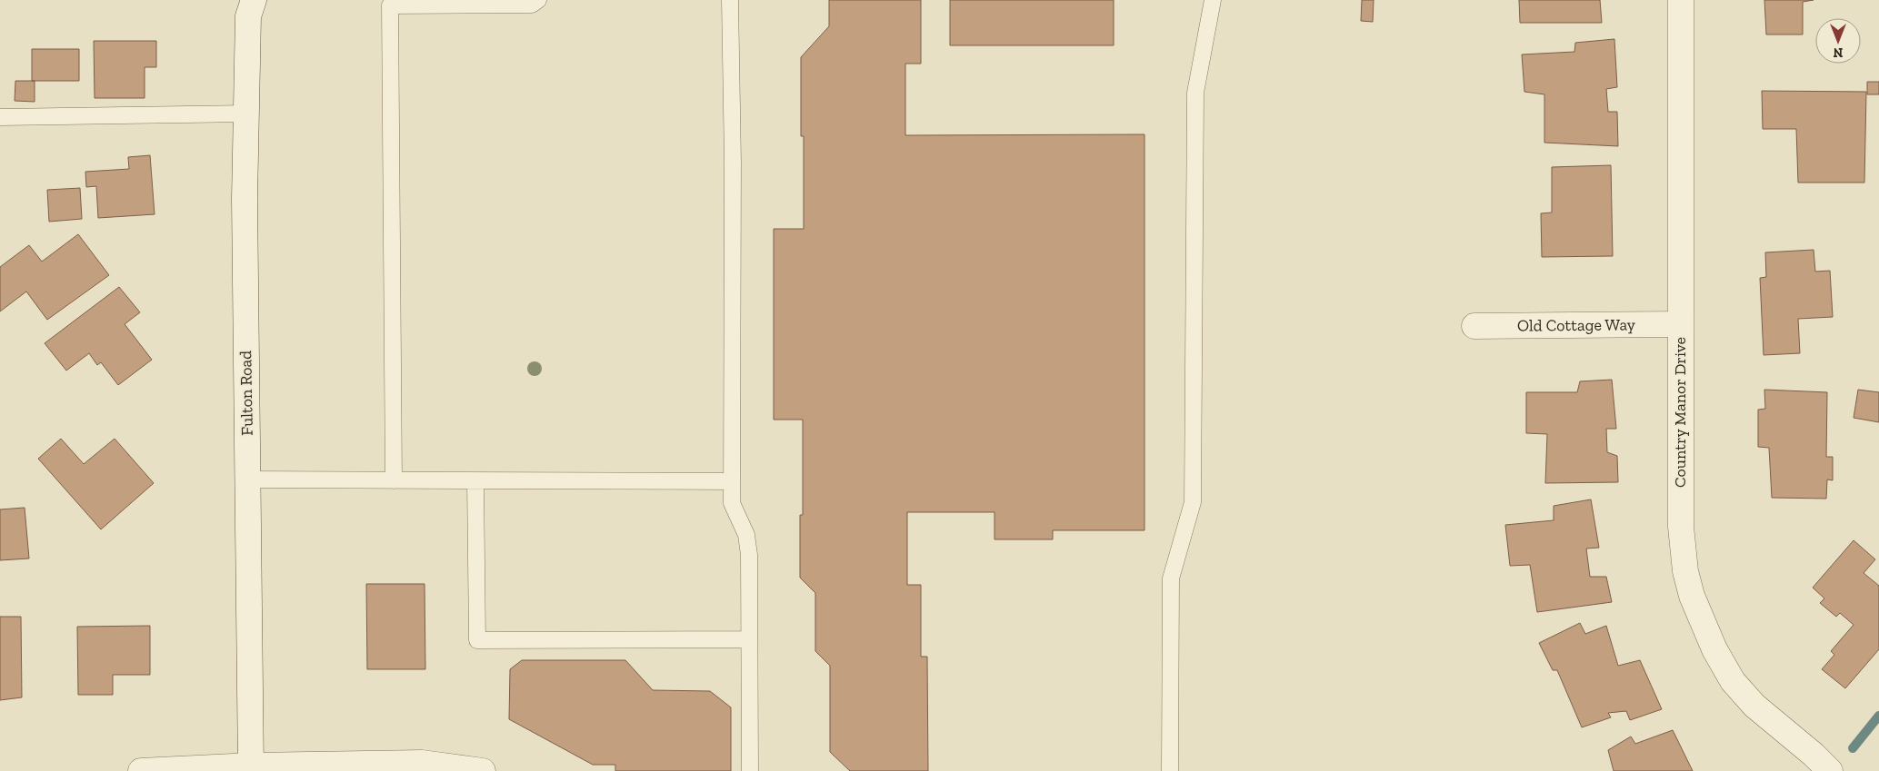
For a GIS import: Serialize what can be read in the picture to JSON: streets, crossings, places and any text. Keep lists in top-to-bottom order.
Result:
{
  "streets": {
    "street": ["Old Cottage Way", "Fulton Road", "Country Manor Drive"]
  },
  "crossings": [
    ["Old Cottage Way", "Country Manor Drive"]
  ],
  "north": "bottom"
}
